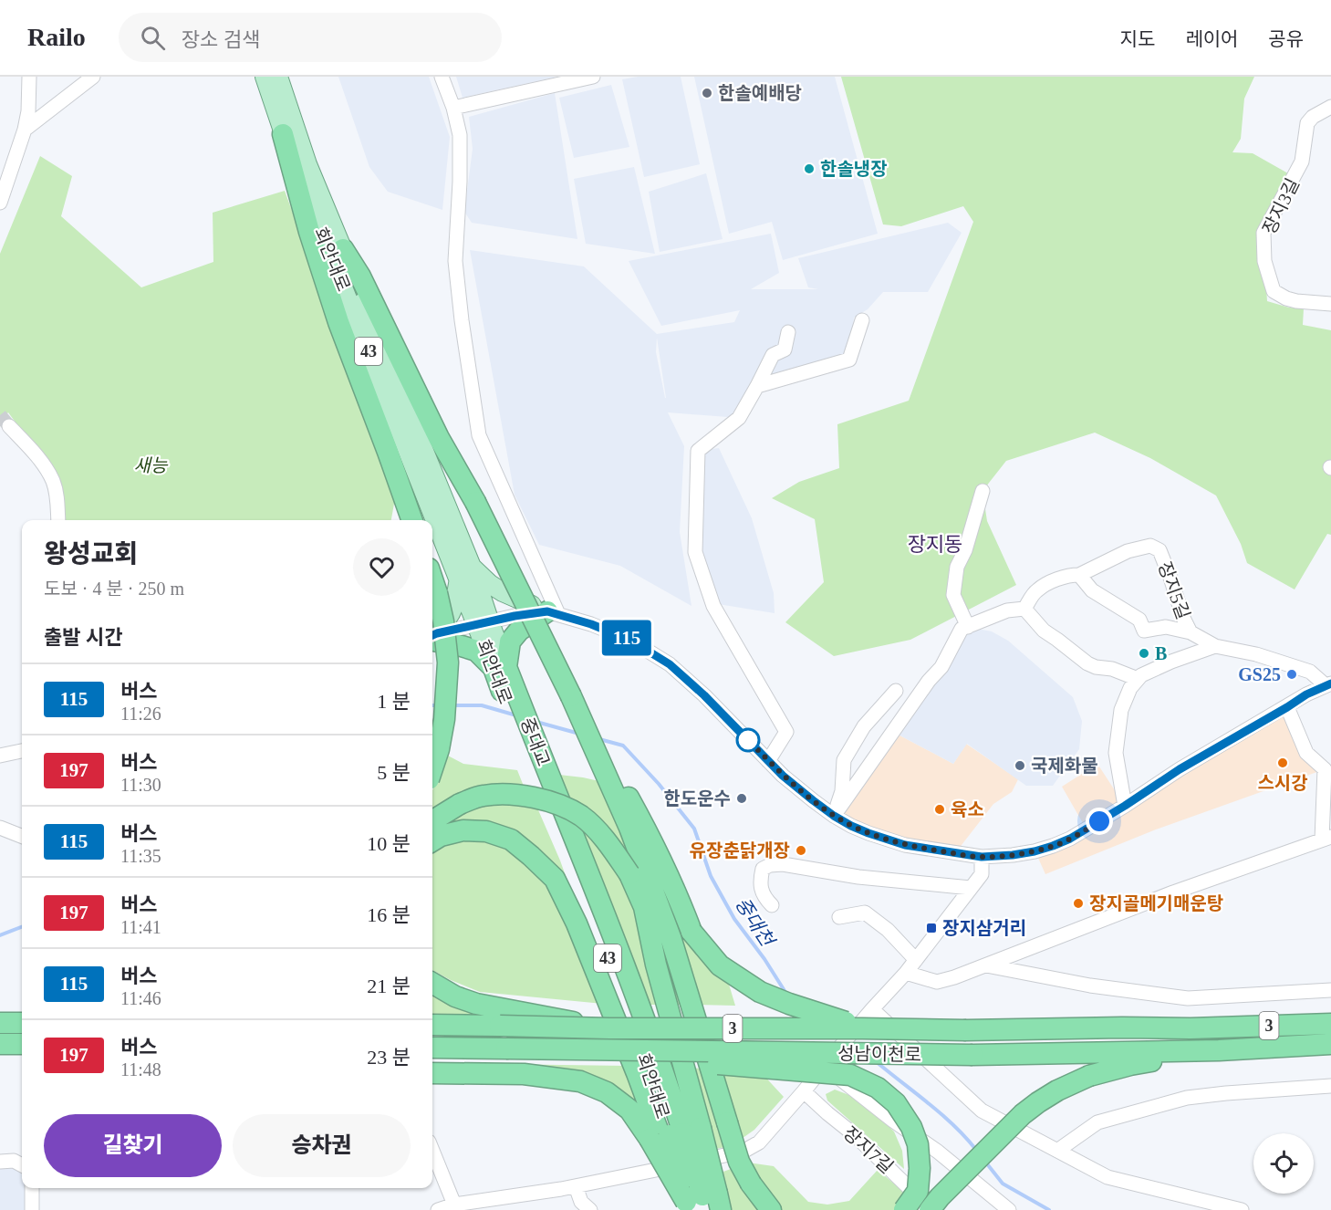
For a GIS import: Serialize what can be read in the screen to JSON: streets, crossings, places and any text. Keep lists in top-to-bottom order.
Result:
{
  "streets": {
    "highway": [
      "회안대로",
      "43",
      "중대교",
      "3",
      "성남이천로"
    ],
    "street": ["장지3길", "장지5길", "장지7길"]
  },
  "crossings": [
    ["회안대로", "중대교"]
  ],
  "districts": ["장지동"],
  "water": ["중대천"],
  "parks": ["새능"],
  "places": {
    "other": [
      "한솔예배당",
      "한솔냉장",
      "B",
      "GS25",
      "스시강",
      "국제화물",
      "한도운수",
      "육소",
      "유장춘닭개장",
      "장지골메기매운탕"
    ],
    "transit": ["장지삼거리"]
  },
  "lines": ["bus line 115"],
  "page": {
    "header": "Railo",
    "search": "장소 검색",
    "nav": ["지도", "레이어", "공유"],
    "on_map": "115",
    "heading": [
      ["왕성교회", "도보 · 4 분 · 250 m"],
      "출발 시간"
    ],
    "list": [
      {
        "mark": "115",
        "name": "버스",
        "note": "11:26",
        "value": "1 분"
      },
      {
        "mark": "197",
        "name": "버스",
        "note": "11:30",
        "value": "5 분"
      },
      {
        "mark": "115",
        "name": "버스",
        "note": "11:35",
        "value": "10 분"
      },
      {
        "mark": "197",
        "name": "버스",
        "note": "11:41",
        "value": "16 분"
      },
      {
        "mark": "115",
        "name": "버스",
        "note": "11:46",
        "value": "21 분"
      },
      {
        "mark": "197",
        "name": "버스",
        "note": "11:48",
        "value": "23 분"
      }
    ],
    "buttons": ["길찾기", "승차권"]
  }
}
